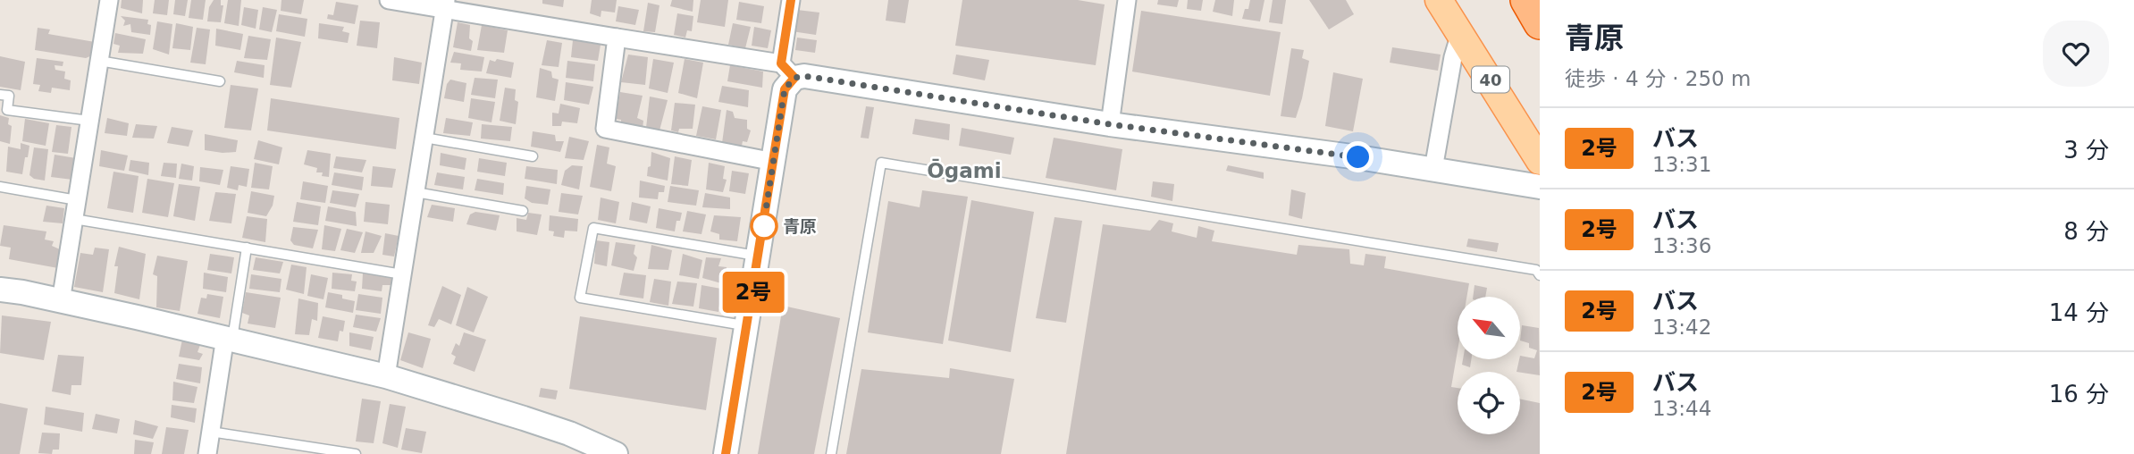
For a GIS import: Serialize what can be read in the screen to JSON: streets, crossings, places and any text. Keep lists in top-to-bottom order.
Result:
{
  "streets": {
    "main road": ["40"]
  },
  "districts": ["Ōgami"],
  "places": ["青原"],
  "lines": ["bus line 2号"],
  "north": "top left",
  "page": {
    "on_map": "2号",
    "heading": ["青原", "徒歩 · 4 分 · 250 m"],
    "list": [
      {
        "mark": "2号",
        "name": "バス",
        "note": "13:31",
        "value": "3 分"
      },
      {
        "mark": "2号",
        "name": "バス",
        "note": "13:36",
        "value": "8 分"
      },
      {
        "mark": "2号",
        "name": "バス",
        "note": "13:42",
        "value": "14 分"
      },
      {
        "mark": "2号",
        "name": "バス",
        "note": "13:44",
        "value": "16 分"
      }
    ]
  }
}
